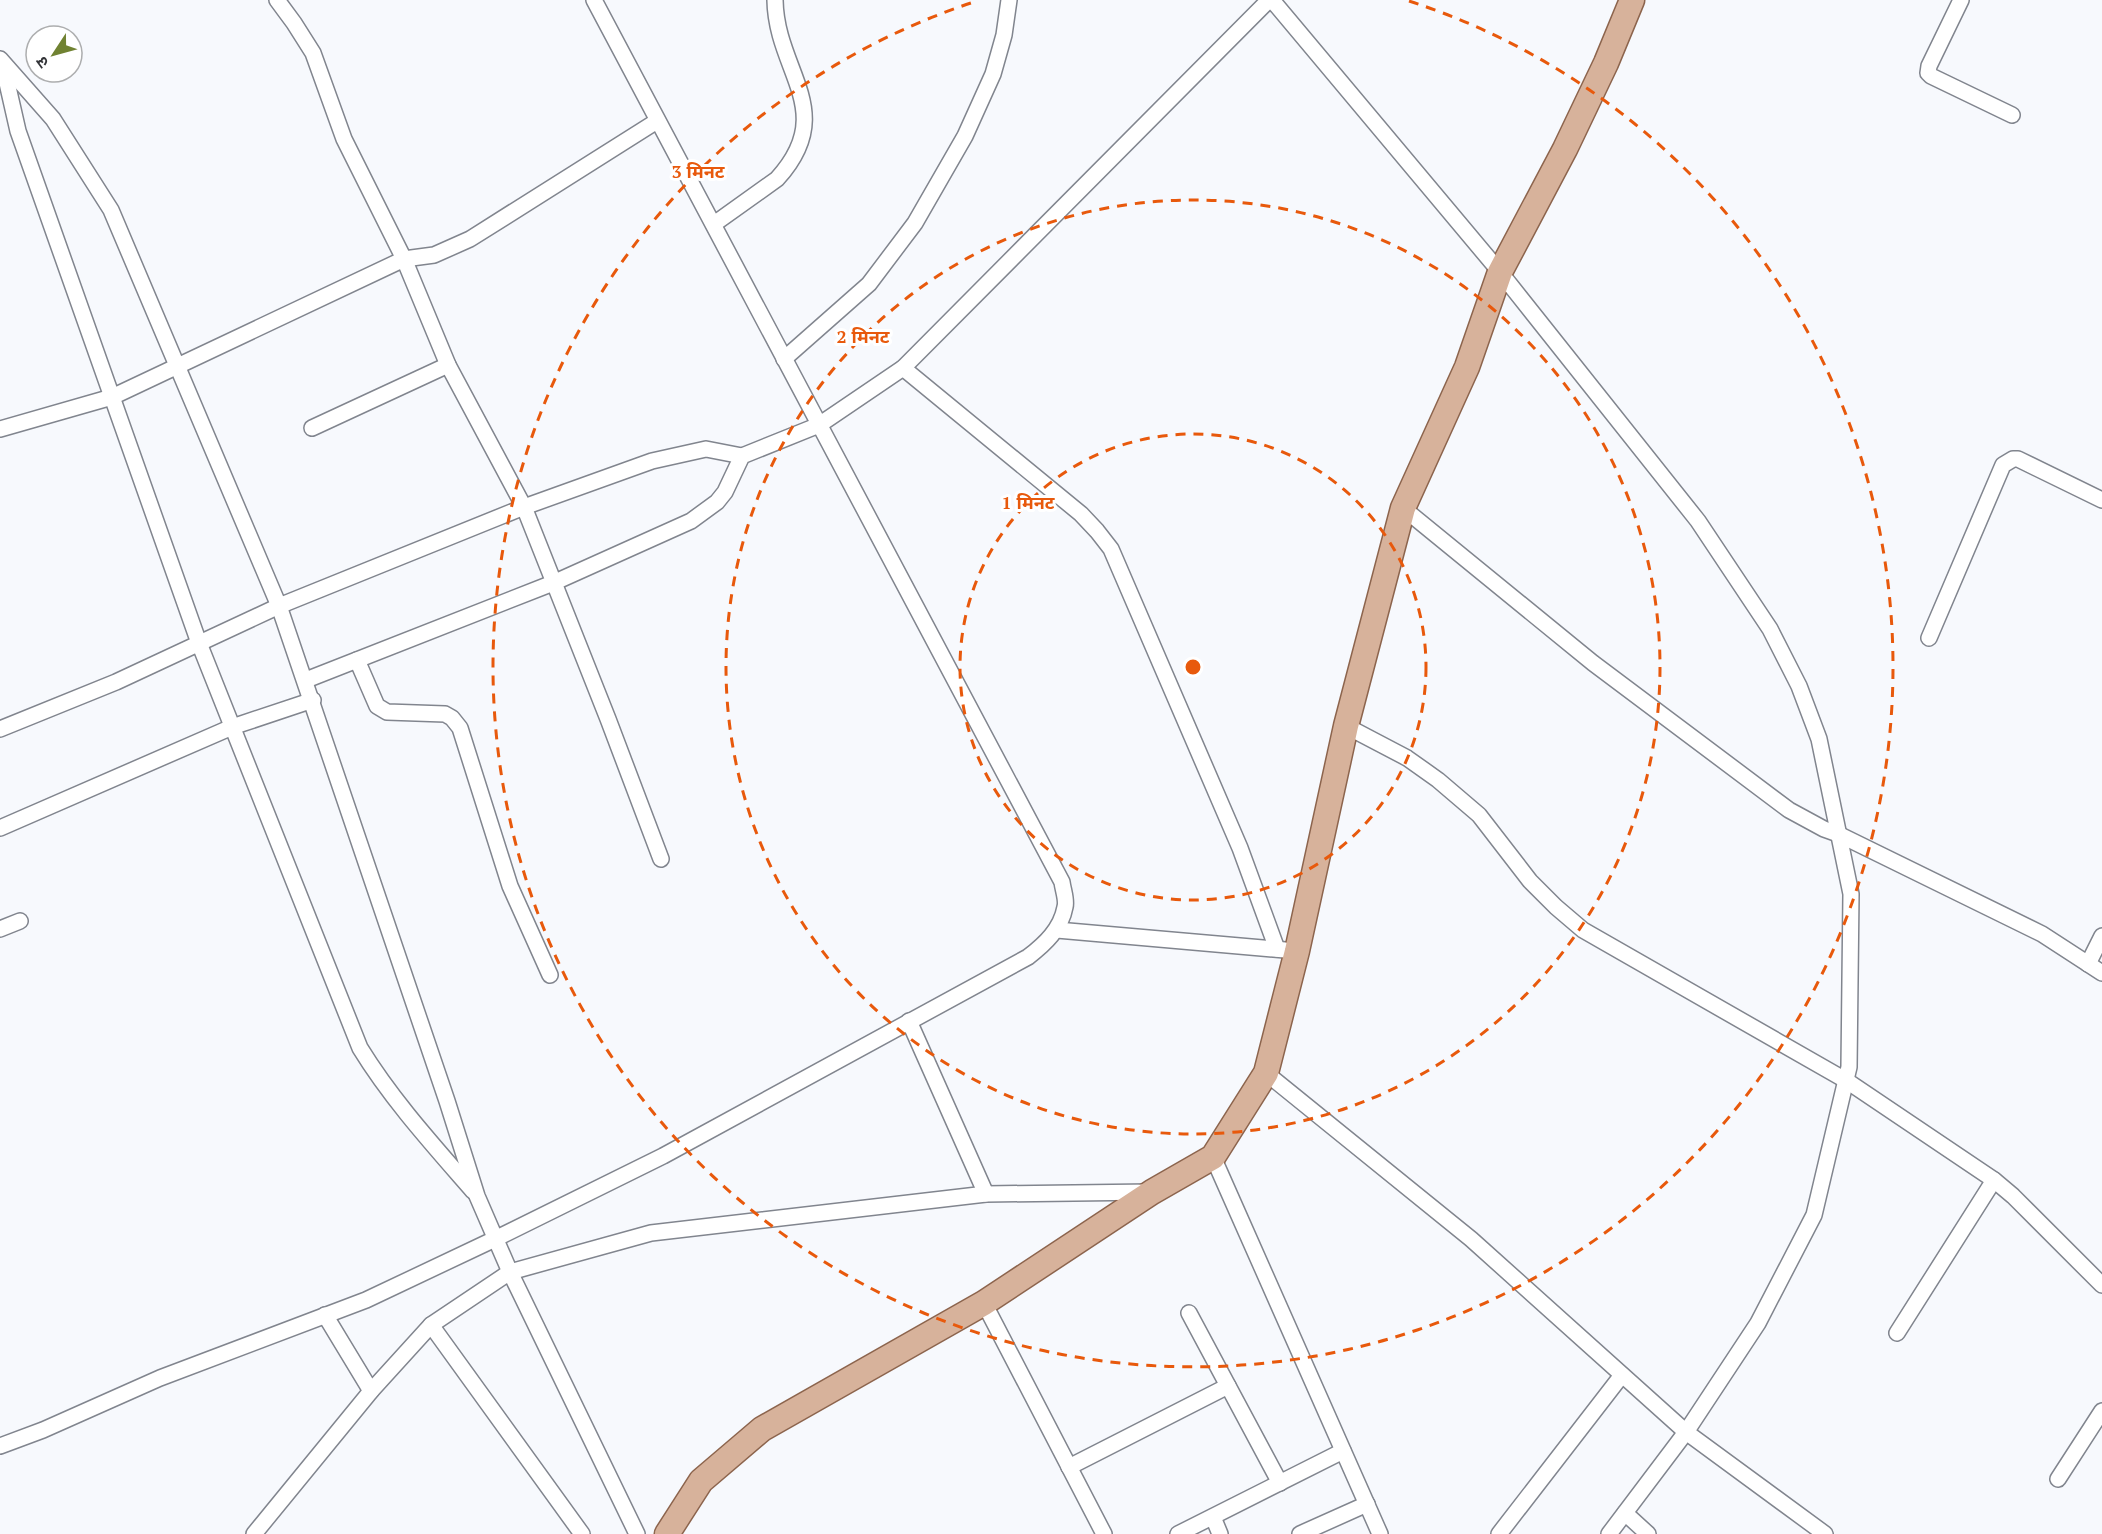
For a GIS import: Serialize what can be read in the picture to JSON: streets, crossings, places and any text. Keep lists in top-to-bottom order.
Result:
{
  "north": "bottom left",
  "rings": ["3 मिनट", "2 मिनट", "1 मिनट"]
}
